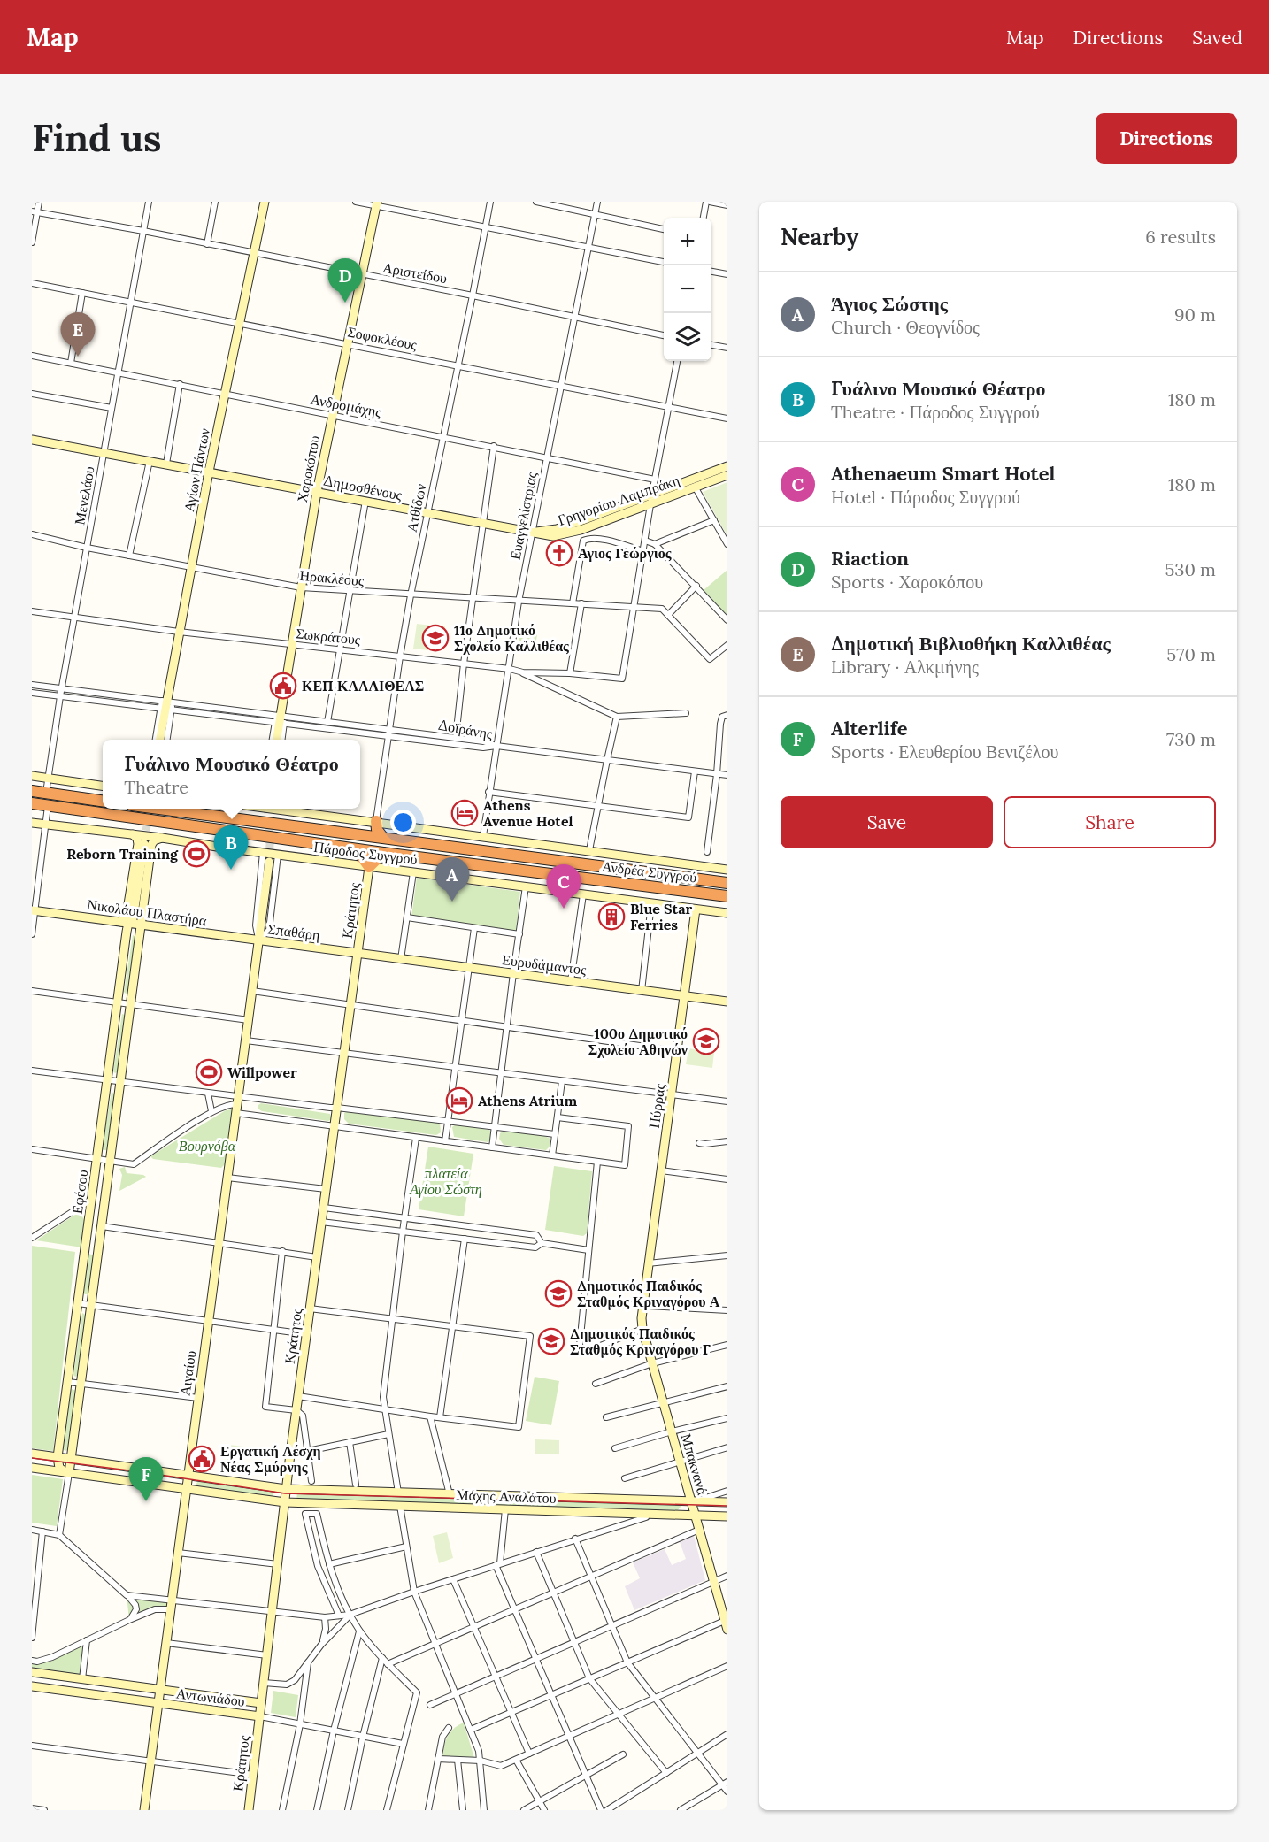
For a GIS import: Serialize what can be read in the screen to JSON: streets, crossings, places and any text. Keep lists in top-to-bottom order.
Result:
{
  "streets": {
    "highway": ["Ανδρέα Συγγρού"],
    "street": [
      "Αριστείδου",
      "Σοφοκλέους",
      "Ανδρομάχης",
      "Χαροκόπου",
      "Αγίων Πάντων",
      "Δημοσθένους",
      "Μενελάου",
      "Γρηγορίου Λαμπράκη",
      "Ατθίδων",
      "Ευαγγελίστριας",
      "Ηρακλέους",
      "Σωκράτους",
      "Δοϊράνης",
      "Πάροδος Συγγρού",
      "Κράτητος",
      "Νικολάου Πλαστήρα",
      "Σπαθάρη",
      "Ευρυδάμαντος",
      "Πύρρας",
      "Εφέσου",
      "Αιγαίου",
      "Μπακνανά",
      "Μάχης Αναλάτου",
      "Αντωνιάδου"
    ]
  },
  "crossings": [
    ["Αριστείδου", "Χαροκόπου"],
    ["Αριστείδου", "Αγίων Πάντων"],
    ["Αριστείδου", "Μενελάου"],
    ["Αριστείδου", "Ατθίδων"],
    ["Αριστείδου", "Ευαγγελίστριας"],
    ["Σοφοκλέους", "Χαροκόπου"],
    ["Σοφοκλέους", "Αγίων Πάντων"],
    ["Σοφοκλέους", "Μενελάου"],
    ["Σοφοκλέους", "Ατθίδων"],
    ["Σοφοκλέους", "Ευαγγελίστριας"],
    ["Ανδρομάχης", "Χαροκόπου"],
    ["Ανδρομάχης", "Αγίων Πάντων"],
    ["Ανδρομάχης", "Μενελάου"],
    ["Ανδρομάχης", "Ατθίδων"],
    ["Ανδρομάχης", "Ευαγγελίστριας"],
    ["Χαροκόπου", "Δημοσθένους"],
    ["Χαροκόπου", "Ηρακλέους"],
    ["Χαροκόπου", "Σωκράτους"],
    ["Χαροκόπου", "Δοϊράνης"],
    ["Αγίων Πάντων", "Δημοσθένους"],
    ["Αγίων Πάντων", "Ηρακλέους"],
    ["Αγίων Πάντων", "Σωκράτους"],
    ["Αγίων Πάντων", "Δοϊράνης"],
    ["Δημοσθένους", "Μενελάου"],
    ["Δημοσθένους", "Γρηγορίου Λαμπράκη"],
    ["Δημοσθένους", "Ατθίδων"],
    ["Δημοσθένους", "Ευαγγελίστριας"],
    ["Μενελάου", "Ηρακλέους"],
    ["Μενελάου", "Σωκράτους"],
    ["Μενελάου", "Δοϊράνης"],
    ["Γρηγορίου Λαμπράκη", "Ευαγγελίστριας"],
    ["Ατθίδων", "Ηρακλέους"],
    ["Ατθίδων", "Σωκράτους"],
    ["Ατθίδων", "Δοϊράνης"],
    ["Ευαγγελίστριας", "Ηρακλέους"],
    ["Ευαγγελίστριας", "Σωκράτους"],
    ["Ευαγγελίστριας", "Δοϊράνης"],
    ["Ηρακλέους", "Σωκράτους"],
    ["Πάροδος Συγγρού", "Κράτητος"],
    ["Πάροδος Συγγρού", "Πύρρας"],
    ["Πάροδος Συγγρού", "Εφέσου"],
    ["Πάροδος Συγγρού", "Αιγαίου"],
    ["Κράτητος", "Σπαθάρη"],
    ["Κράτητος", "Ευρυδάμαντος"],
    ["Κράτητος", "Μάχης Αναλάτου"],
    ["Κράτητος", "Αντωνιάδου"],
    ["Νικολάου Πλαστήρα", "Σπαθάρη"],
    ["Νικολάου Πλαστήρα", "Εφέσου"],
    ["Νικολάου Πλαστήρα", "Αιγαίου"],
    ["Σπαθάρη", "Ευρυδάμαντος"],
    ["Σπαθάρη", "Αιγαίου"],
    ["Ευρυδάμαντος", "Πύρρας"],
    ["Πύρρας", "Μπακνανά"],
    ["Εφέσου", "Μάχης Αναλάτου"],
    ["Αιγαίου", "Μάχης Αναλάτου"],
    ["Αιγαίου", "Αντωνιάδου"],
    ["Μπακνανά", "Μάχης Αναλάτου"]
  ],
  "parks": ["Βουρνόβα", "πλατεία Αγίου Σώστη"],
  "places": {
    "church": ["Αγιος Γεώργιος"],
    "school or university": [
      "11ο Δημοτικό Σχολείο Καλλιθέας",
      "100ο Δημοτικό Σχολείο Αθηνών",
      "Δημοτικός Παιδικός Σταθμός Κριναγόρου Α",
      "Δημοτικός Παιδικός Σταθμός Κριναγόρου Γ"
    ],
    "public building": ["ΚΕΠ ΚΑΛΛΙΘΕΑΣ", "Εργατική Λέσχη Νέας Σμύρνης"],
    "hotel": ["Athens Avenue Hotel", "Athens Atrium"],
    "sports": ["Reborn Training", "Willpower"],
    "building": ["Blue Star Ferries"]
  },
  "page": {
    "header": "Map",
    "nav": ["Map", "Directions", "Saved"],
    "buttons": [
      "Directions",
      ["Save", "Share"]
    ],
    "title": "Find us",
    "heading": ["Nearby", "6 results"],
    "map_buttons": ["+", "−"],
    "pins": [
      "D",
      "E",
      "B",
      "A",
      "C",
      "F"
    ],
    "list": [
      {
        "mark": "A",
        "name": "Άγιος Σώστης",
        "note": "Church · Θεογνίδος",
        "value": "90 m"
      },
      {
        "mark": "B",
        "name": "Γυάλινο Μουσικό Θέατρο",
        "note": "Theatre · Πάροδος Συγγρού",
        "value": "180 m"
      },
      {
        "mark": "C",
        "name": "Athenaeum Smart Hotel",
        "note": "Hotel · Πάροδος Συγγρού",
        "value": "180 m"
      },
      {
        "mark": "D",
        "name": "Riaction",
        "note": "Sports · Χαροκόπου",
        "value": "530 m"
      },
      {
        "mark": "E",
        "name": "Δημοτική Βιβλιοθήκη Καλλιθέας",
        "note": "Library · Αλκμήνης",
        "value": "570 m"
      },
      {
        "mark": "F",
        "name": "Alterlife",
        "note": "Sports · Ελευθερίου Βενιζέλου",
        "value": "730 m"
      }
    ],
    "popup": ["Γυάλινο Μουσικό Θέατρο", "Theatre"]
  }
}
